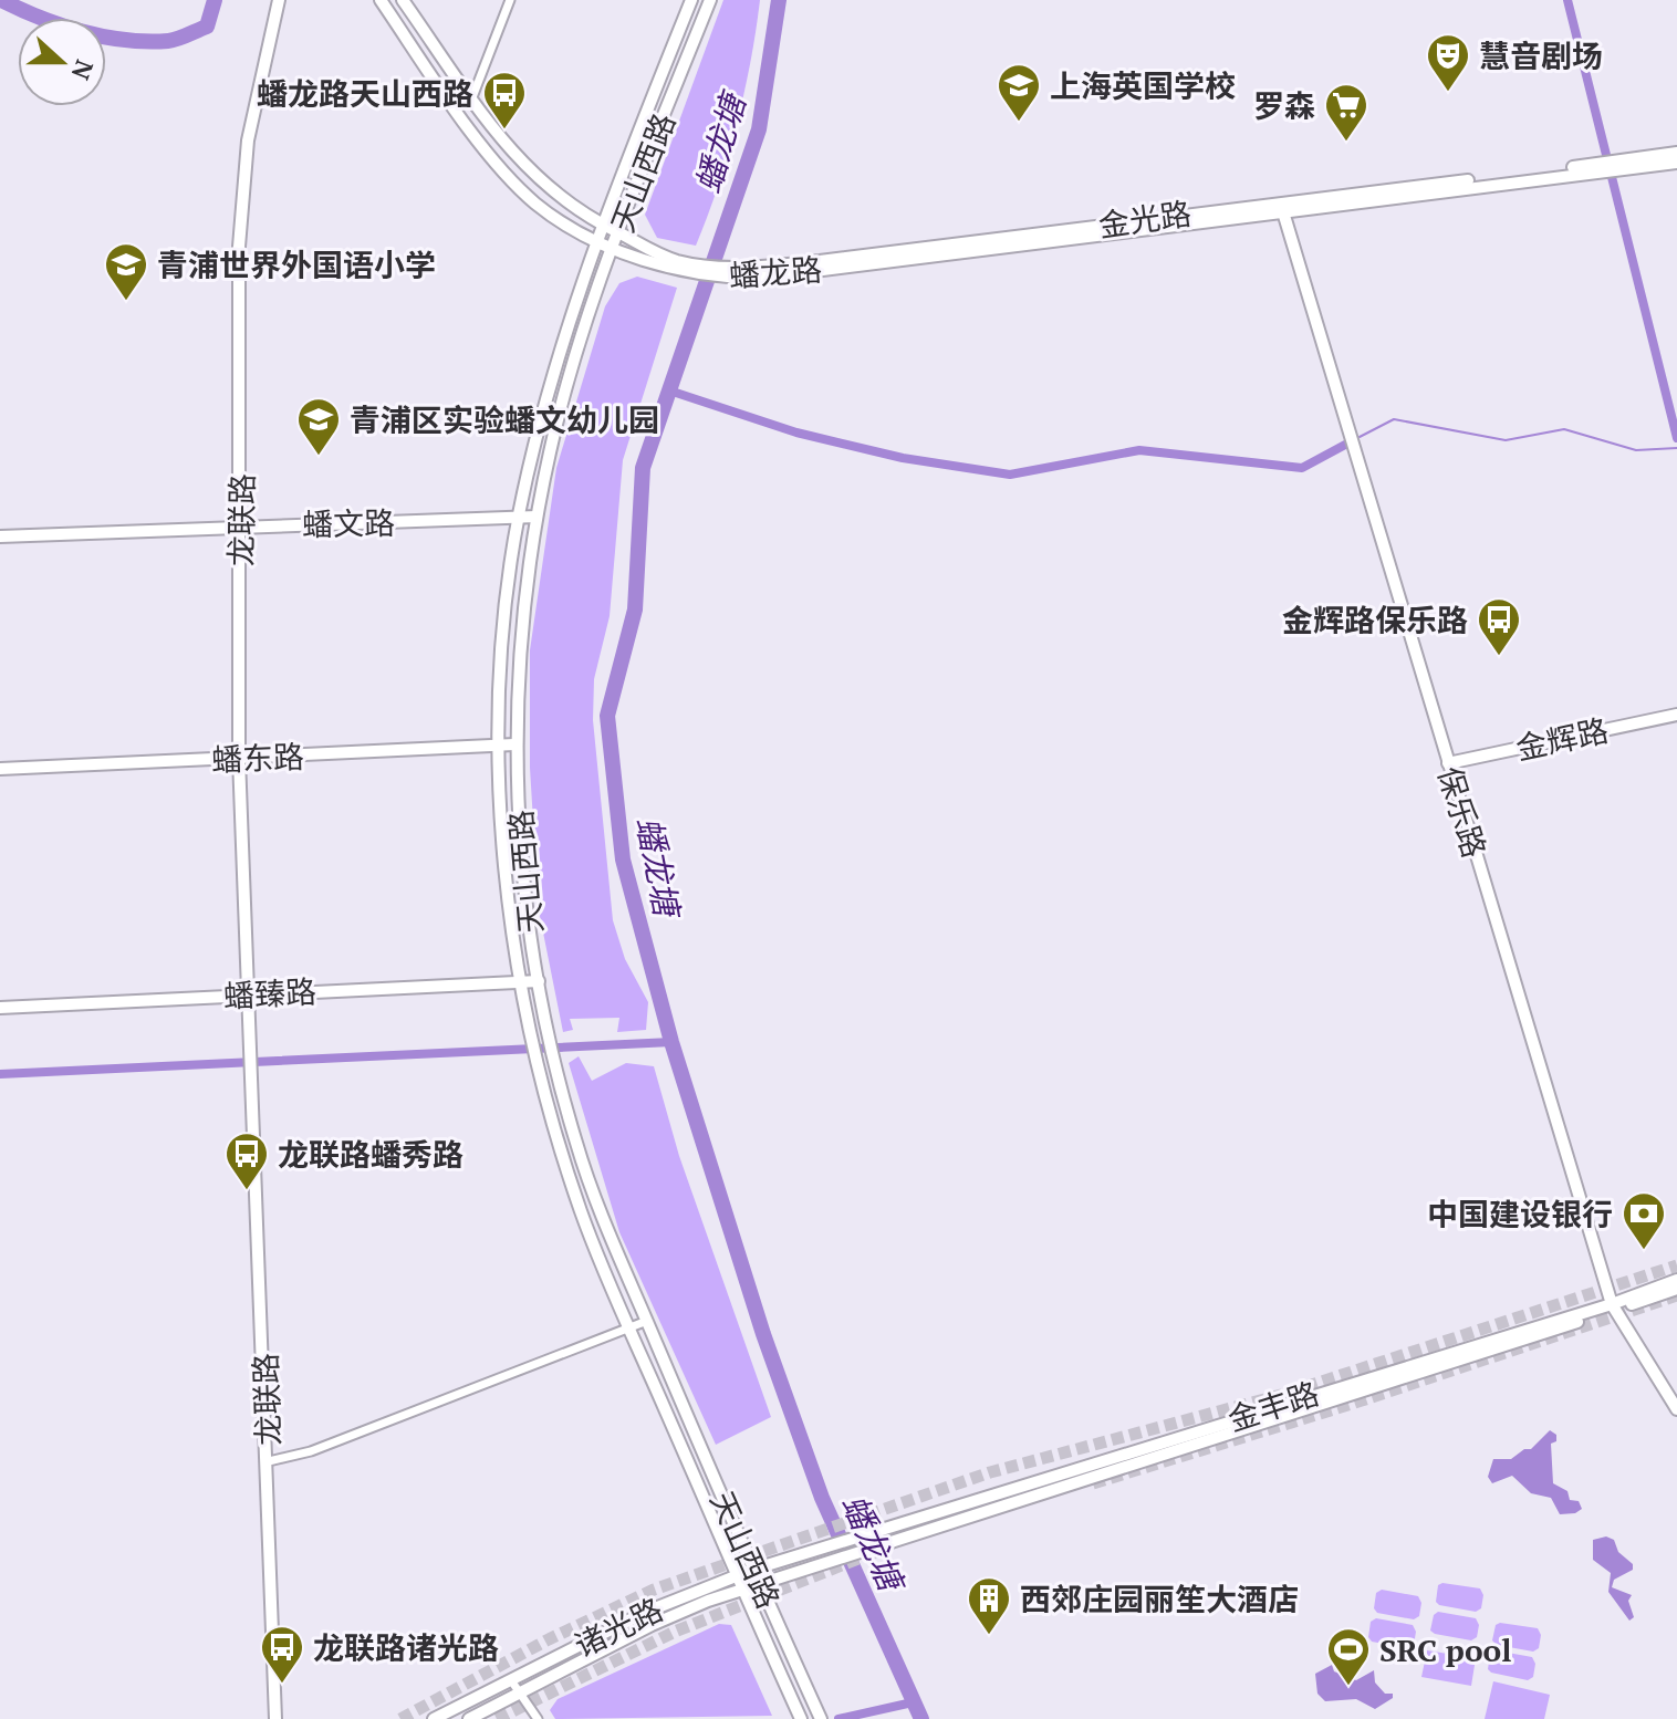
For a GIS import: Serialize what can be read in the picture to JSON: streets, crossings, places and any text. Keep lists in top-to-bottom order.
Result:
{
  "streets": {
    "street": [
      "天山西路",
      "蟠龙路",
      "龙联路",
      "蟠文路",
      "金辉路",
      "蟠东路",
      "保乐路",
      "蟠臻路",
      "诸光路"
    ]
  },
  "crossings": [
    ["天山西路", "蟠龙路"],
    ["天山西路", "蟠文路"],
    ["天山西路", "蟠东路"],
    ["天山西路", "蟠臻路"],
    ["天山西路", "诸光路"],
    ["蟠龙路", "保乐路"],
    ["龙联路", "蟠文路"],
    ["龙联路", "蟠东路"],
    ["龙联路", "蟠臻路"],
    ["金辉路", "保乐路"]
  ],
  "water": ["蟠龙塘"],
  "places": {
    "theatre": ["慧音剧场"],
    "school or university": ["上海英国学校", "青浦世界外国语小学", "青浦区实验蟠文幼儿园"],
    "bus stop": [
      "蟠龙路天山西路",
      "金辉路保乐路",
      "龙联路蟠秀路",
      "龙联路诸光路"
    ],
    "supermarket": ["罗森"],
    "bank": ["中国建设银行"],
    "building": ["西郊庄园丽笙大酒店"],
    "sports": ["SRC pool"]
  },
  "north": "right"
}
